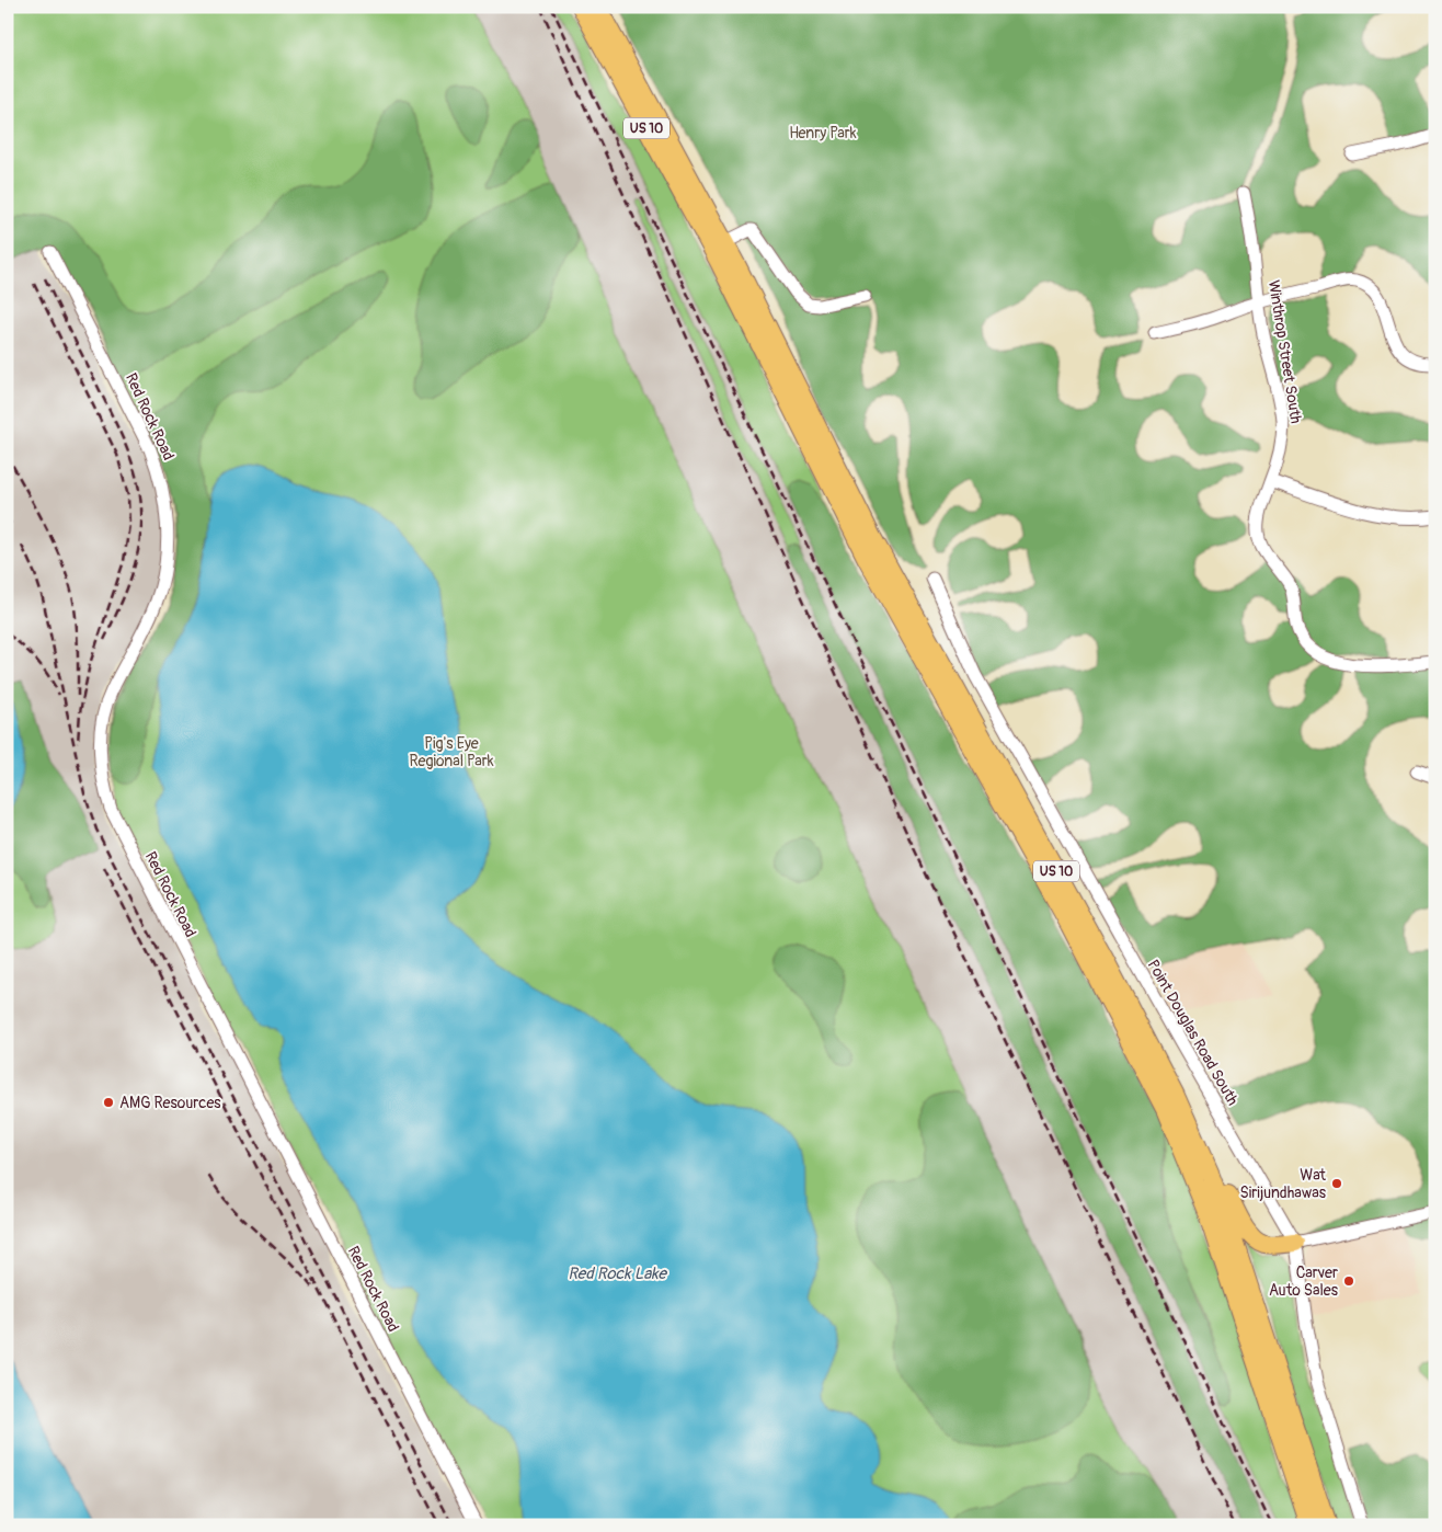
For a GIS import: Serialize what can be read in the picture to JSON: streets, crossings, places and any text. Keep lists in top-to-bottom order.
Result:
{
  "streets": {
    "highway": ["US 10"],
    "street": ["Winthrop Street South", "Red Rock Road", "Point Douglas Road South"]
  },
  "water": ["Red Rock Lake"],
  "parks": ["Henry Park", "Pig's Eye Regional Park"],
  "places": ["AMG Resources", "Wat Sirijundhawas", "Carver Auto Sales"]
}
